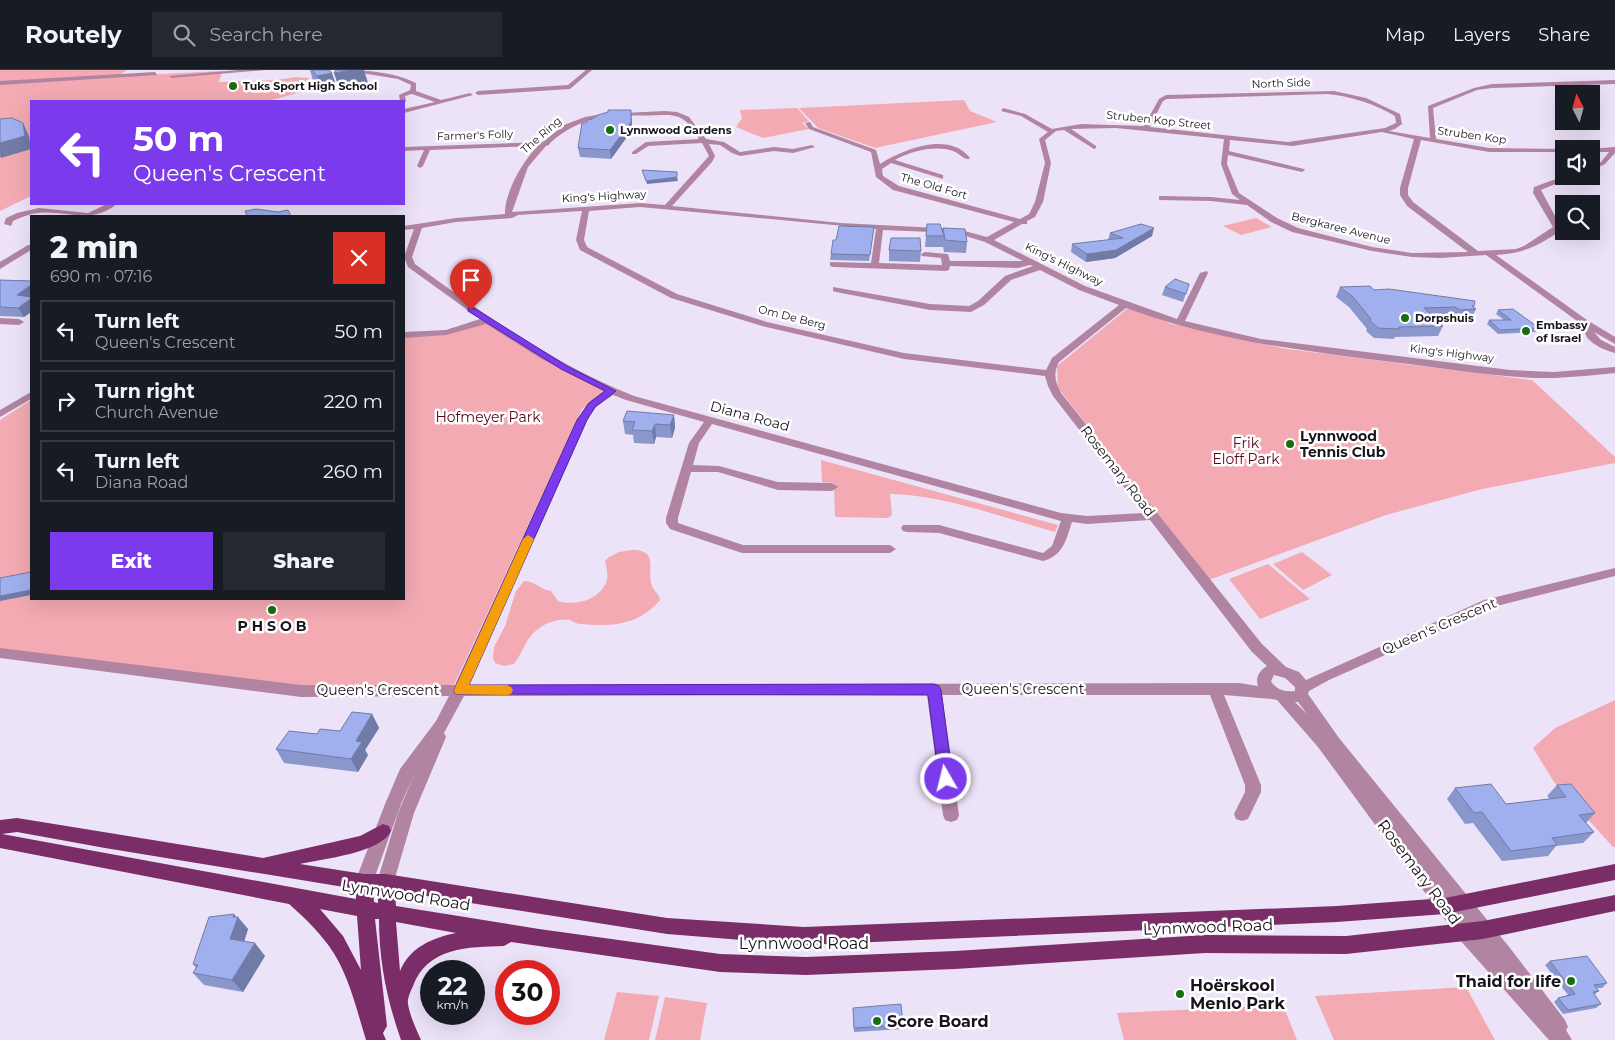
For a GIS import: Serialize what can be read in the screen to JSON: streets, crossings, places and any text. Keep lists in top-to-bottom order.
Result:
{
  "streets": {
    "main road": ["Lynnwood Road"],
    "street": [
      "North Side",
      "Struben Kop Street",
      "Farmer's Folly",
      "The Ring",
      "Struben Kop",
      "The Old Fort",
      "King's Highway",
      "Bergkaree Avenue",
      "Om De Berg",
      "Diana Road",
      "Rosemary Road",
      "Queen's Crescent"
    ]
  },
  "crossings": [
    ["North Side", "Struben Kop Street"],
    ["North Side", "Struben Kop"],
    ["Struben Kop Street", "Struben Kop"],
    ["Struben Kop Street", "Bergkaree Avenue"],
    ["Farmer's Folly", "The Ring"],
    ["The Ring", "King's Highway"],
    ["King's Highway", "Om De Berg"],
    ["King's Highway", "Diana Road"],
    ["Om De Berg", "Rosemary Road"],
    ["Diana Road", "Rosemary Road"],
    ["Rosemary Road", "Queen's Crescent"],
    ["Rosemary Road", "Lynnwood Road"]
  ],
  "parks": ["Hofmeyer Park", "Frik Eloff Park"],
  "places": [
    "Tuks Sport High School",
    "Lynnwood Gardens",
    "Dorpshuis",
    "Embassy of Israel",
    "Lynnwood Tennis Club",
    "P H S O B",
    "Thaid for life",
    "Hoërskool Menlo Park",
    "Score Board"
  ],
  "north": "top",
  "page": {
    "header": "Routely",
    "search": "Search here",
    "nav": ["Map", "Layers", "Share"],
    "turn": ["50 m", "Queen's Crescent"],
    "heading": ["2 min", "690 m · 07:16"],
    "list": [
      {
        "name": "Turn left",
        "note": "Queen's Crescent",
        "value": "50 m"
      },
      {
        "name": "Turn right",
        "note": "Church Avenue",
        "value": "220 m"
      },
      {
        "name": "Turn left",
        "note": "Diana Road",
        "value": "260 m"
      }
    ],
    "buttons": ["Exit", "Share"],
    "speed": "22 km/h",
    "limit": "30"
  }
}
